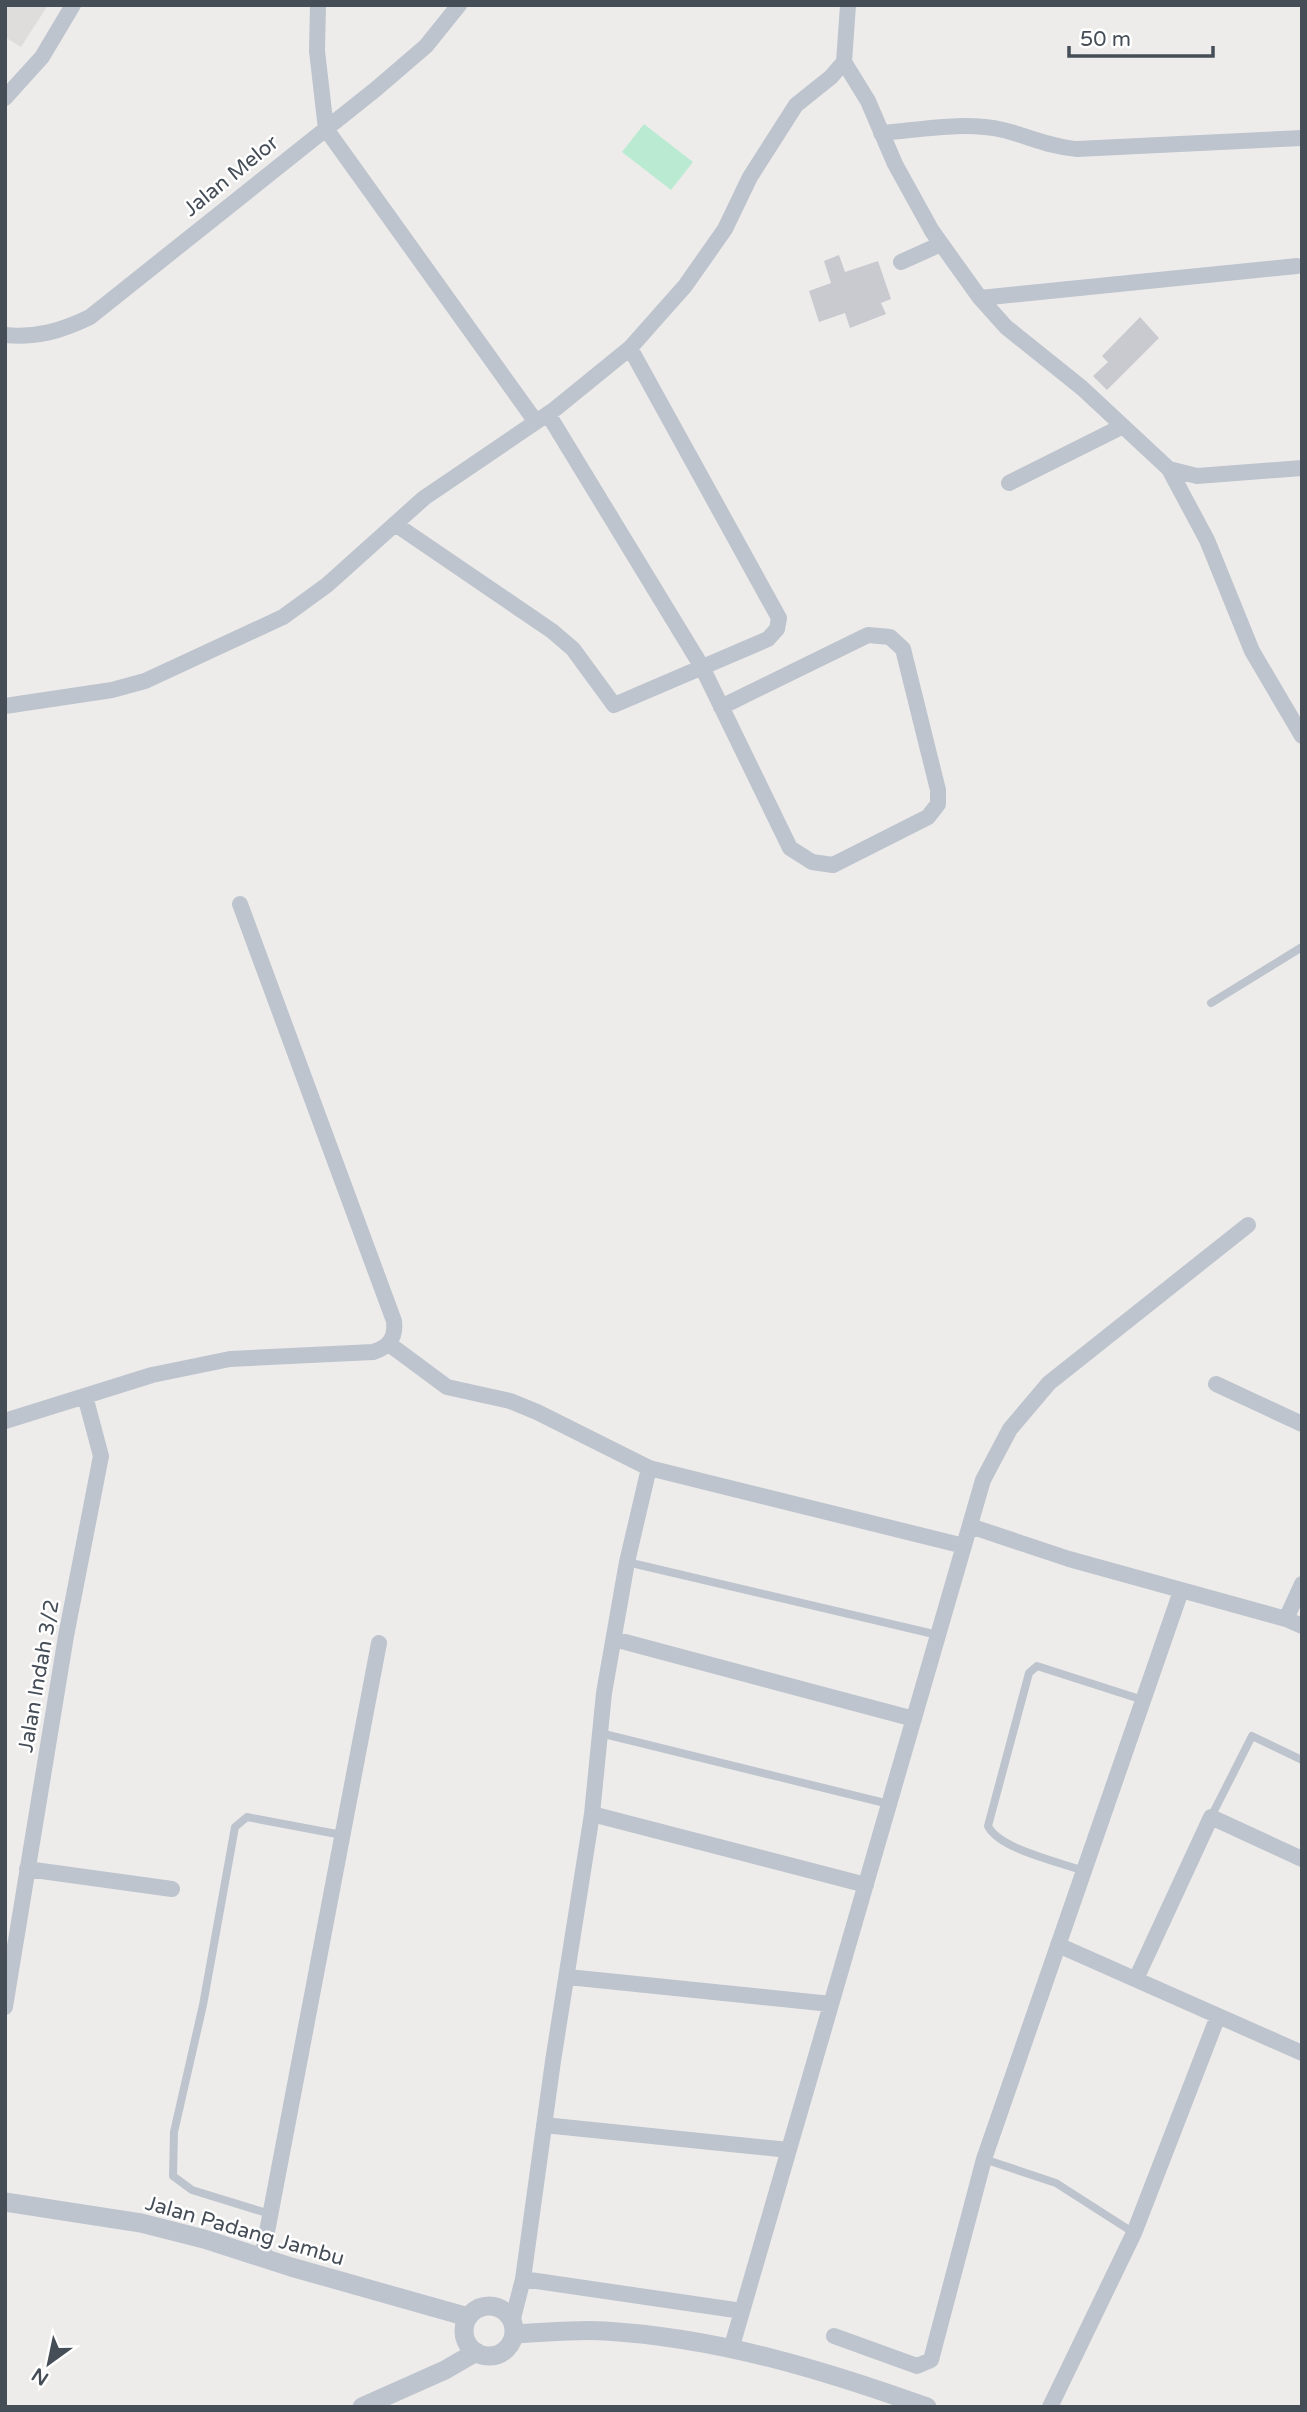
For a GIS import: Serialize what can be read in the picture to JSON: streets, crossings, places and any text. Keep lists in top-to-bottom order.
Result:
{
  "streets": {
    "street": ["Jalan Melor", "Jalan Indah 3/2", "Jalan Padang Jambu"]
  },
  "scale_bar": "50 m",
  "north": "bottom left"
}
